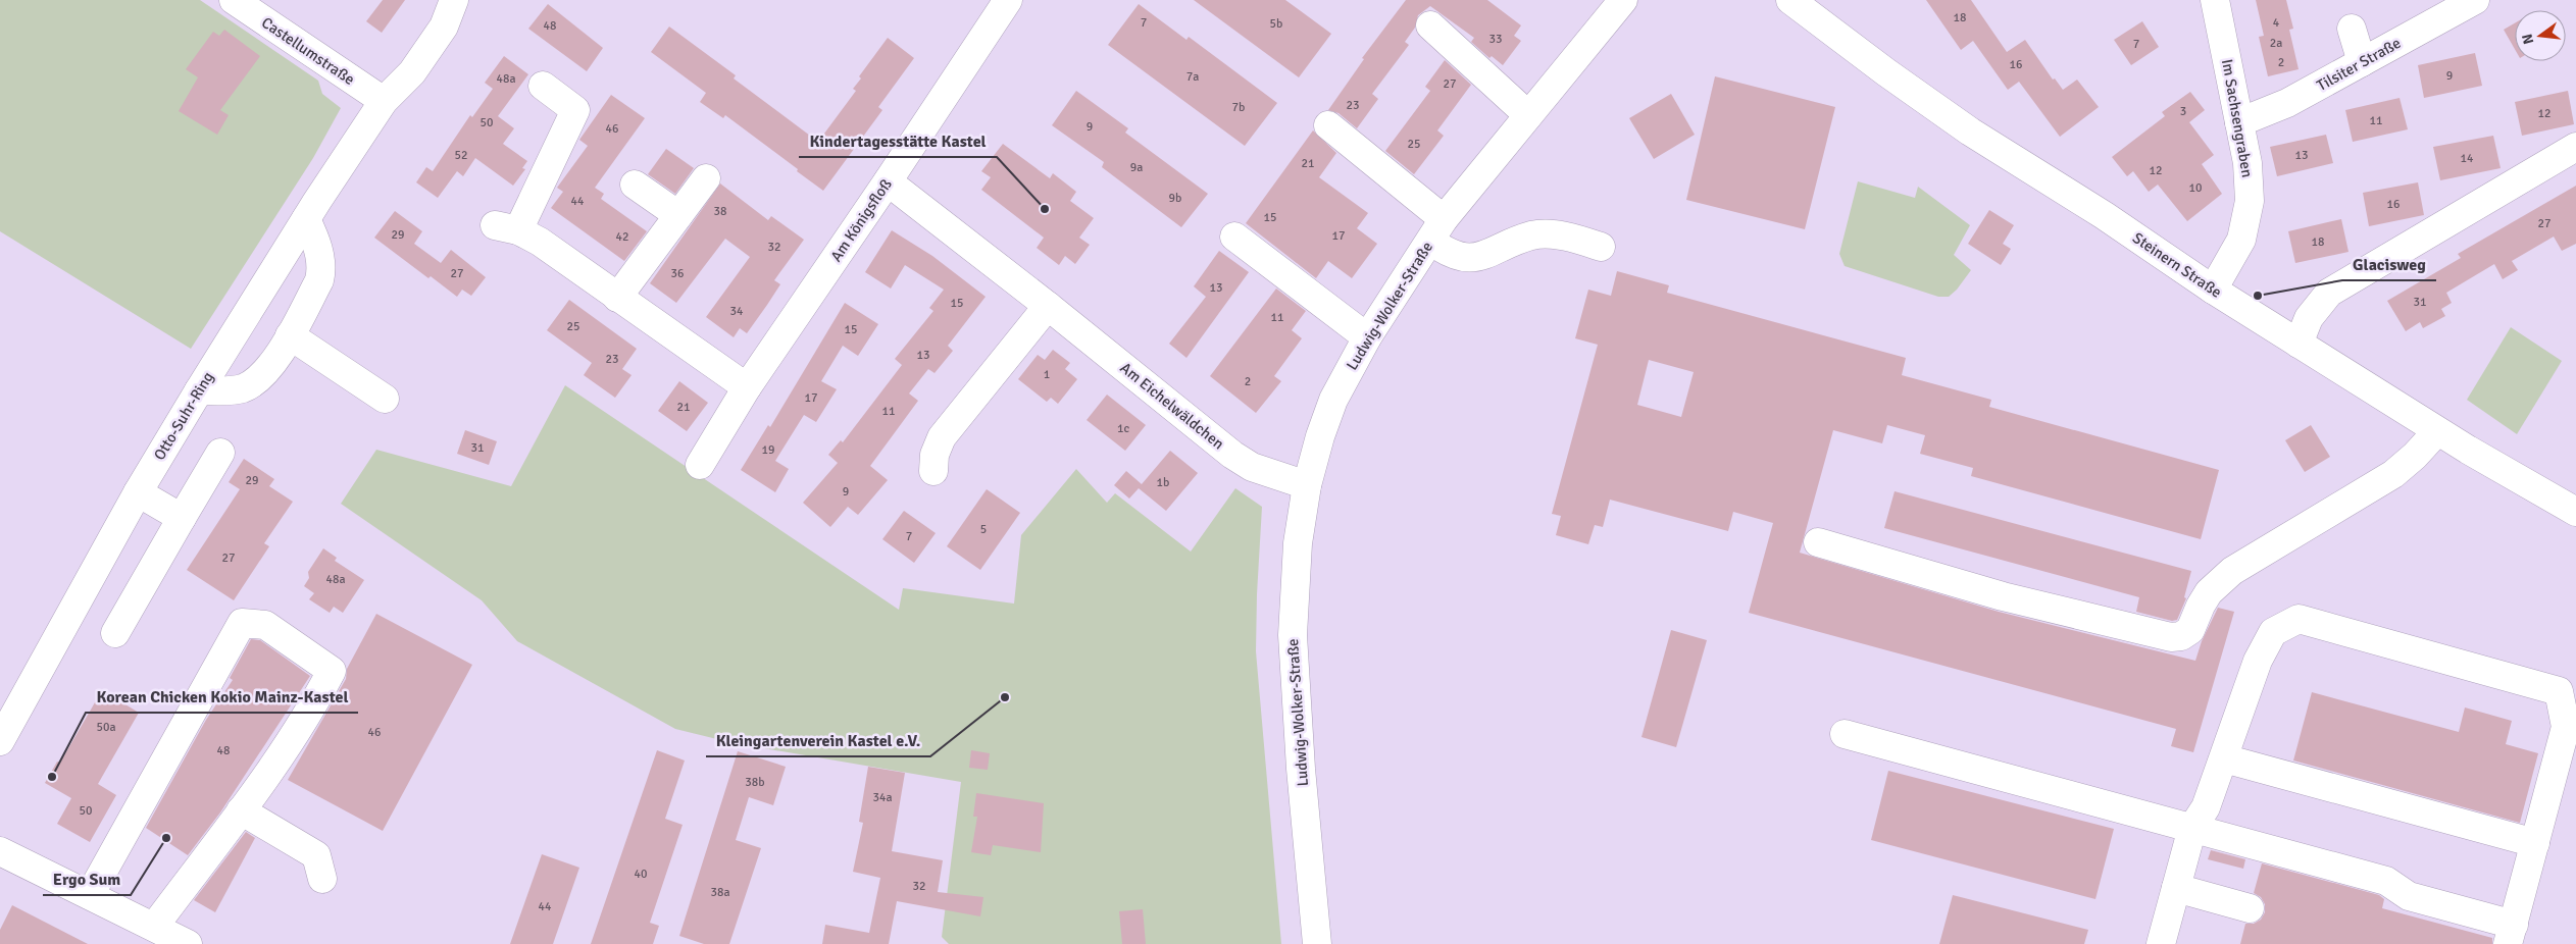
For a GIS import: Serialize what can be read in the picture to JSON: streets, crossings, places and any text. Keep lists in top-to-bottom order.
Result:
{
  "streets": {
    "street": [
      "Castellumstraße",
      "Tilsiter Straße",
      "Im Sachsengraben",
      "Am Königsfloß",
      "Steinern Straße",
      "Ludwig-Wolker-Straße",
      "Am Eichelwäldchen",
      "Otto-Suhr-Ring"
    ]
  },
  "crossings": [
    ["Castellumstraße", "Otto-Suhr-Ring"],
    ["Tilsiter Straße", "Im Sachsengraben"],
    ["Im Sachsengraben", "Steinern Straße"],
    ["Am Königsfloß", "Am Eichelwäldchen"],
    ["Ludwig-Wolker-Straße", "Am Eichelwäldchen"]
  ],
  "places": [
    "Kindertagesstätte Kastel",
    "Glacisweg",
    "Kleingartenverein Kastel e.V.",
    "Korean Chicken Kokio Mainz-Kastel",
    "Ergo Sum"
  ],
  "house_numbers": [
    "18",
    "7",
    "4",
    "5b",
    "48",
    "33",
    "2a",
    "7",
    "2",
    "16",
    "9",
    "7a",
    "48a",
    "27",
    "23",
    "7b",
    "3",
    "12",
    "11",
    "50",
    "9",
    "46",
    "25",
    "52",
    "13",
    "14",
    "21",
    "9a",
    "12",
    "10",
    "9b",
    "44",
    "16",
    "38",
    "15",
    "27",
    "29",
    "17",
    "42",
    "18",
    "32",
    "27",
    "36",
    "13",
    "31",
    "15",
    "34",
    "11",
    "25",
    "15",
    "13",
    "23",
    "1",
    "2",
    "17",
    "21",
    "11",
    "1c",
    "31",
    "19",
    "29",
    "1b",
    "9",
    "5",
    "7",
    "27",
    "48a",
    "50a",
    "46",
    "48",
    "38b",
    "34a",
    "50",
    "40",
    "32",
    "38a",
    "44"
  ],
  "north": "left"
}
